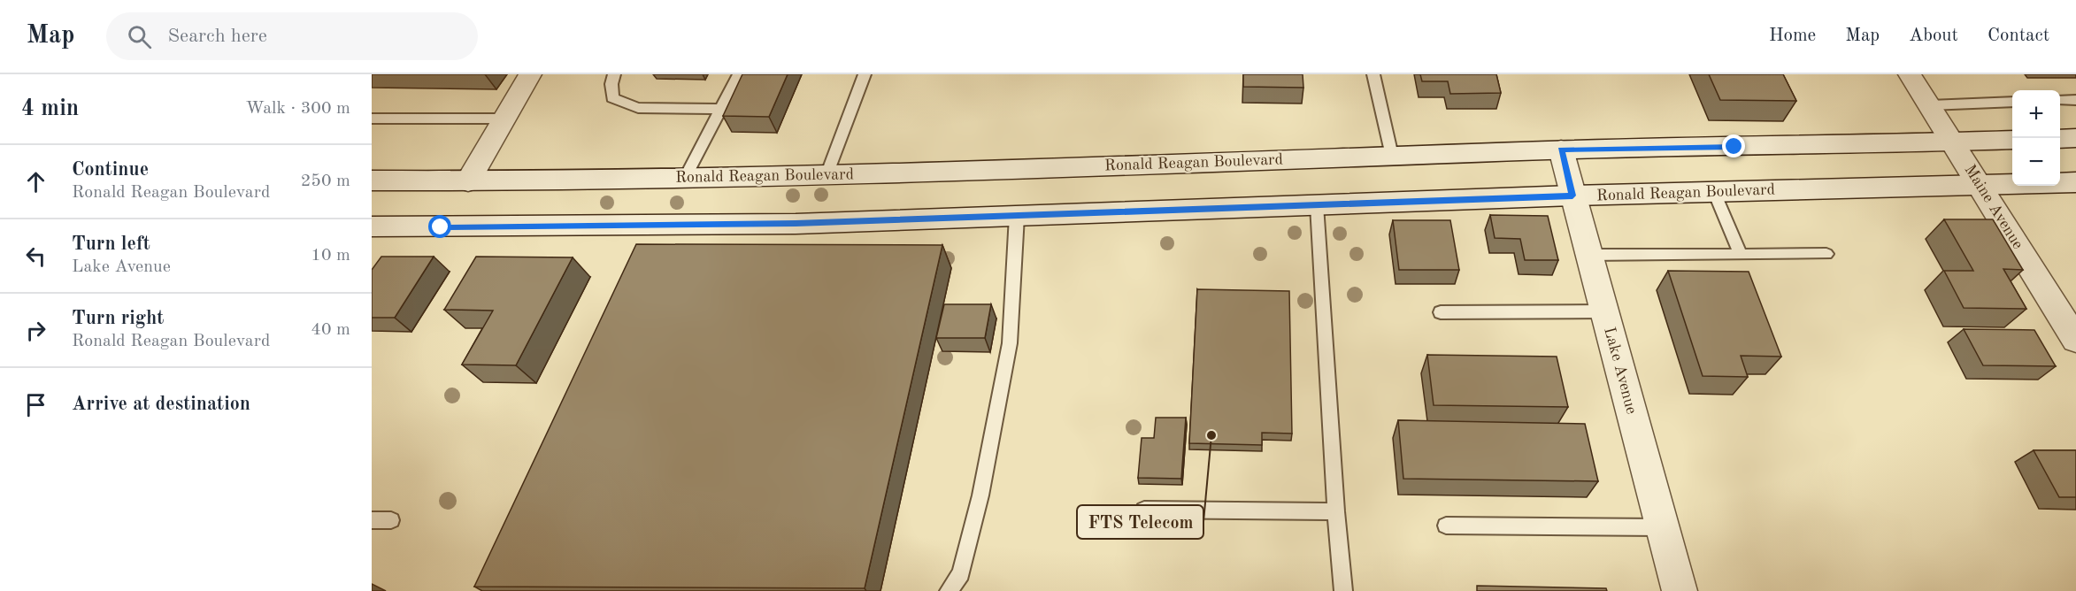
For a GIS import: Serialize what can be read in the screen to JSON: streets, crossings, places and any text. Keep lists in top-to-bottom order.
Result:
{
  "streets": {
    "main road": ["Ronald Reagan Boulevard", "Maine Avenue", "Lake Avenue"]
  },
  "crossings": [
    ["Ronald Reagan Boulevard", "Maine Avenue"],
    ["Ronald Reagan Boulevard", "Lake Avenue"]
  ],
  "places": ["FTS Telecom"],
  "page": {
    "header": "Map",
    "search": "Search here",
    "nav": [
      "Home",
      "Map",
      "About",
      "Contact"
    ],
    "heading": ["4 min", "Walk · 300 m"],
    "map_buttons": ["+", "−"],
    "list": [
      ["Continue", "Ronald Reagan Boulevard", "250 m"],
      ["Turn left", "Lake Avenue", "10 m"],
      ["Turn right", "Ronald Reagan Boulevard", "40 m"],
      "Arrive at destination"
    ]
  }
}
